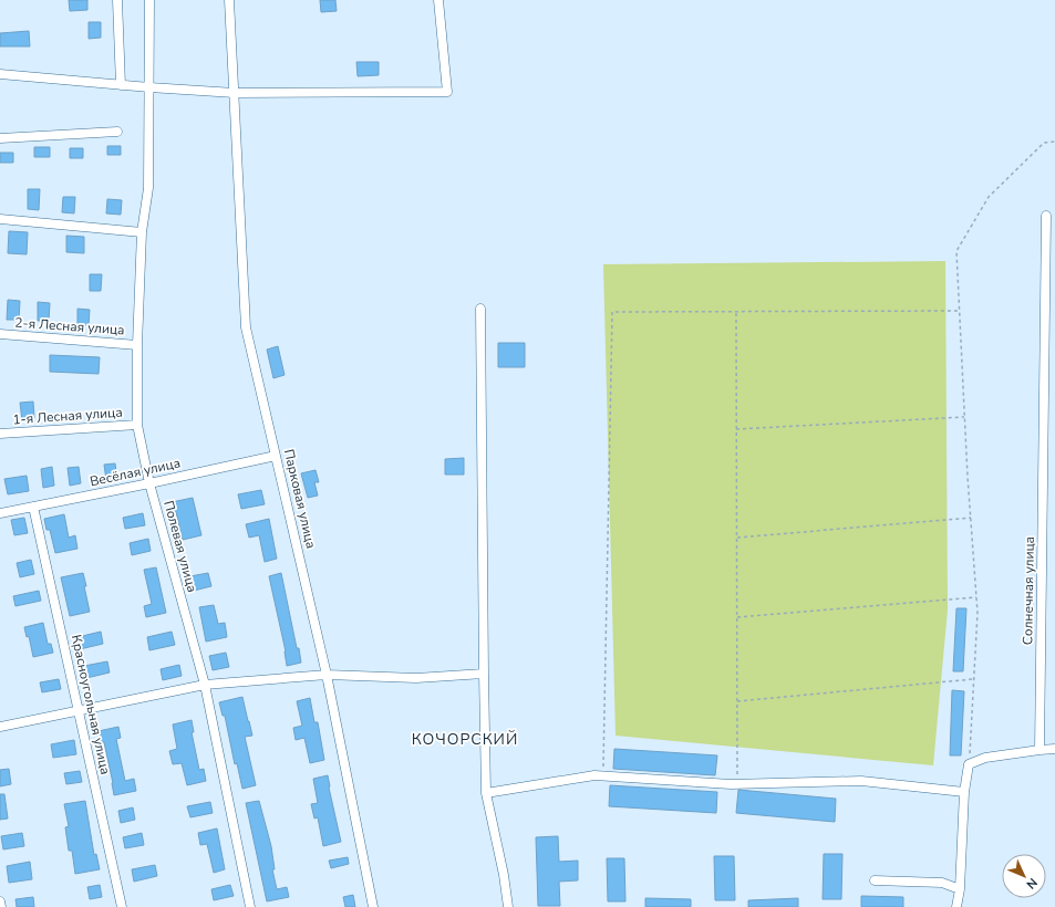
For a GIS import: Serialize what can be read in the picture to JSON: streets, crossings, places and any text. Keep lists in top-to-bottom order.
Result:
{
  "streets": {
    "street": [
      "2-я Лесная улица",
      "1-я Лесная улица",
      "Весёлая улица",
      "Парковая улица",
      "Полевая улица",
      "Солнечная улица",
      "Красноугольная улица"
    ]
  },
  "crossings": [
    ["2-я Лесная улица", "Полевая улица"],
    ["1-я Лесная улица", "Полевая улица"],
    ["Весёлая улица", "Парковая улица"],
    ["Весёлая улица", "Полевая улица"],
    ["Весёлая улица", "Красноугольная улица"]
  ],
  "districts": ["КОЧОРСКИЙ"],
  "north": "bottom right"
}
